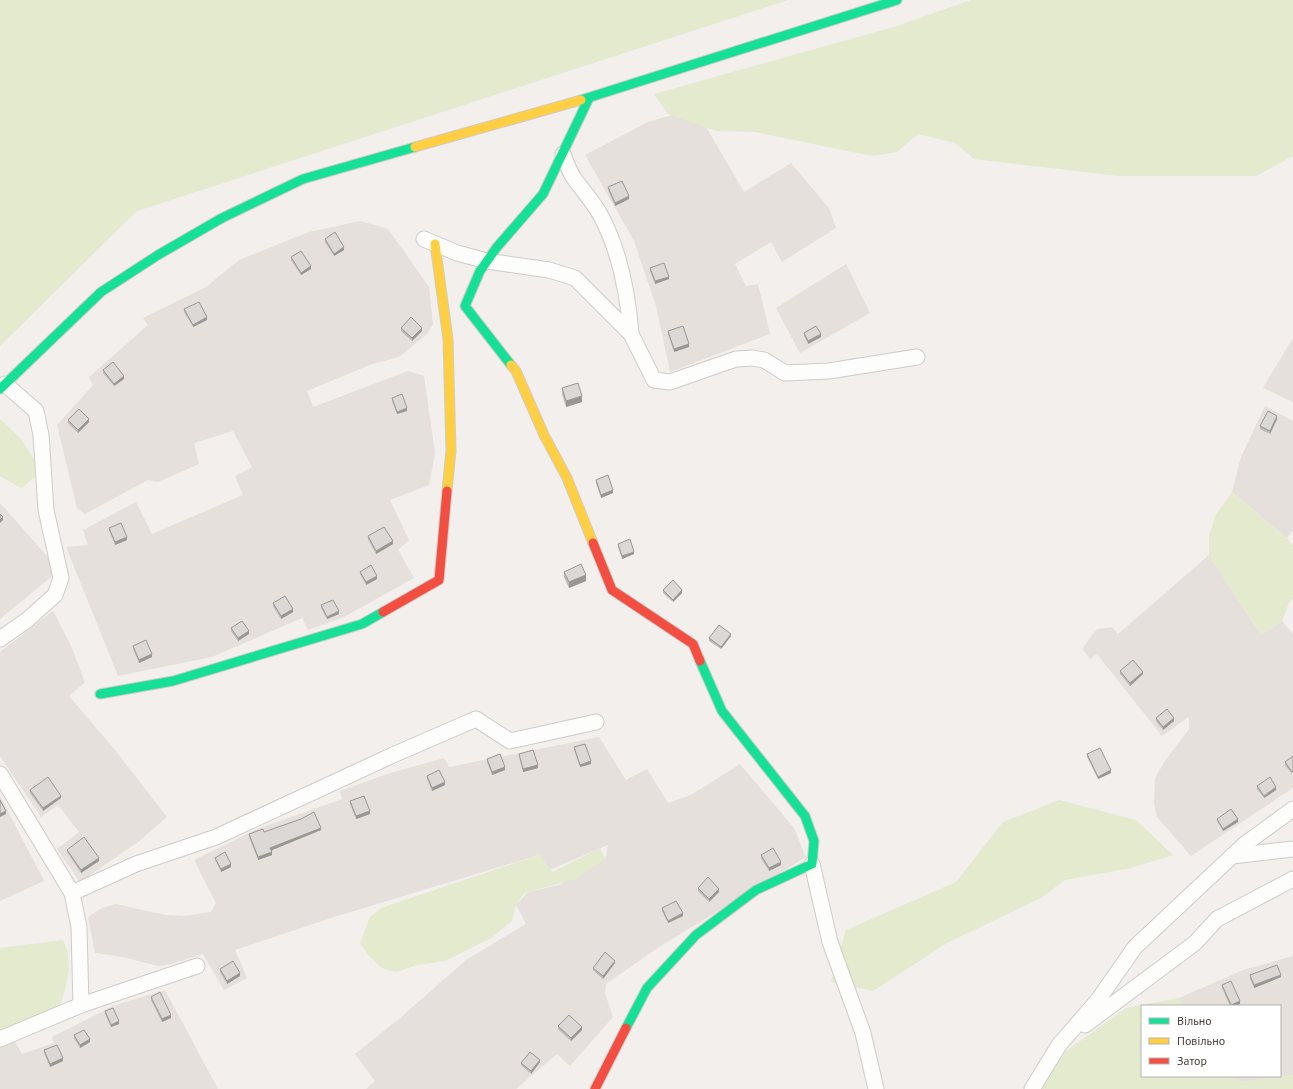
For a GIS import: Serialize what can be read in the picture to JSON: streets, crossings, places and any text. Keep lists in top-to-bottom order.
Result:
{
  "legend": ["Вільно", "Повільно", "Затор"]
}
